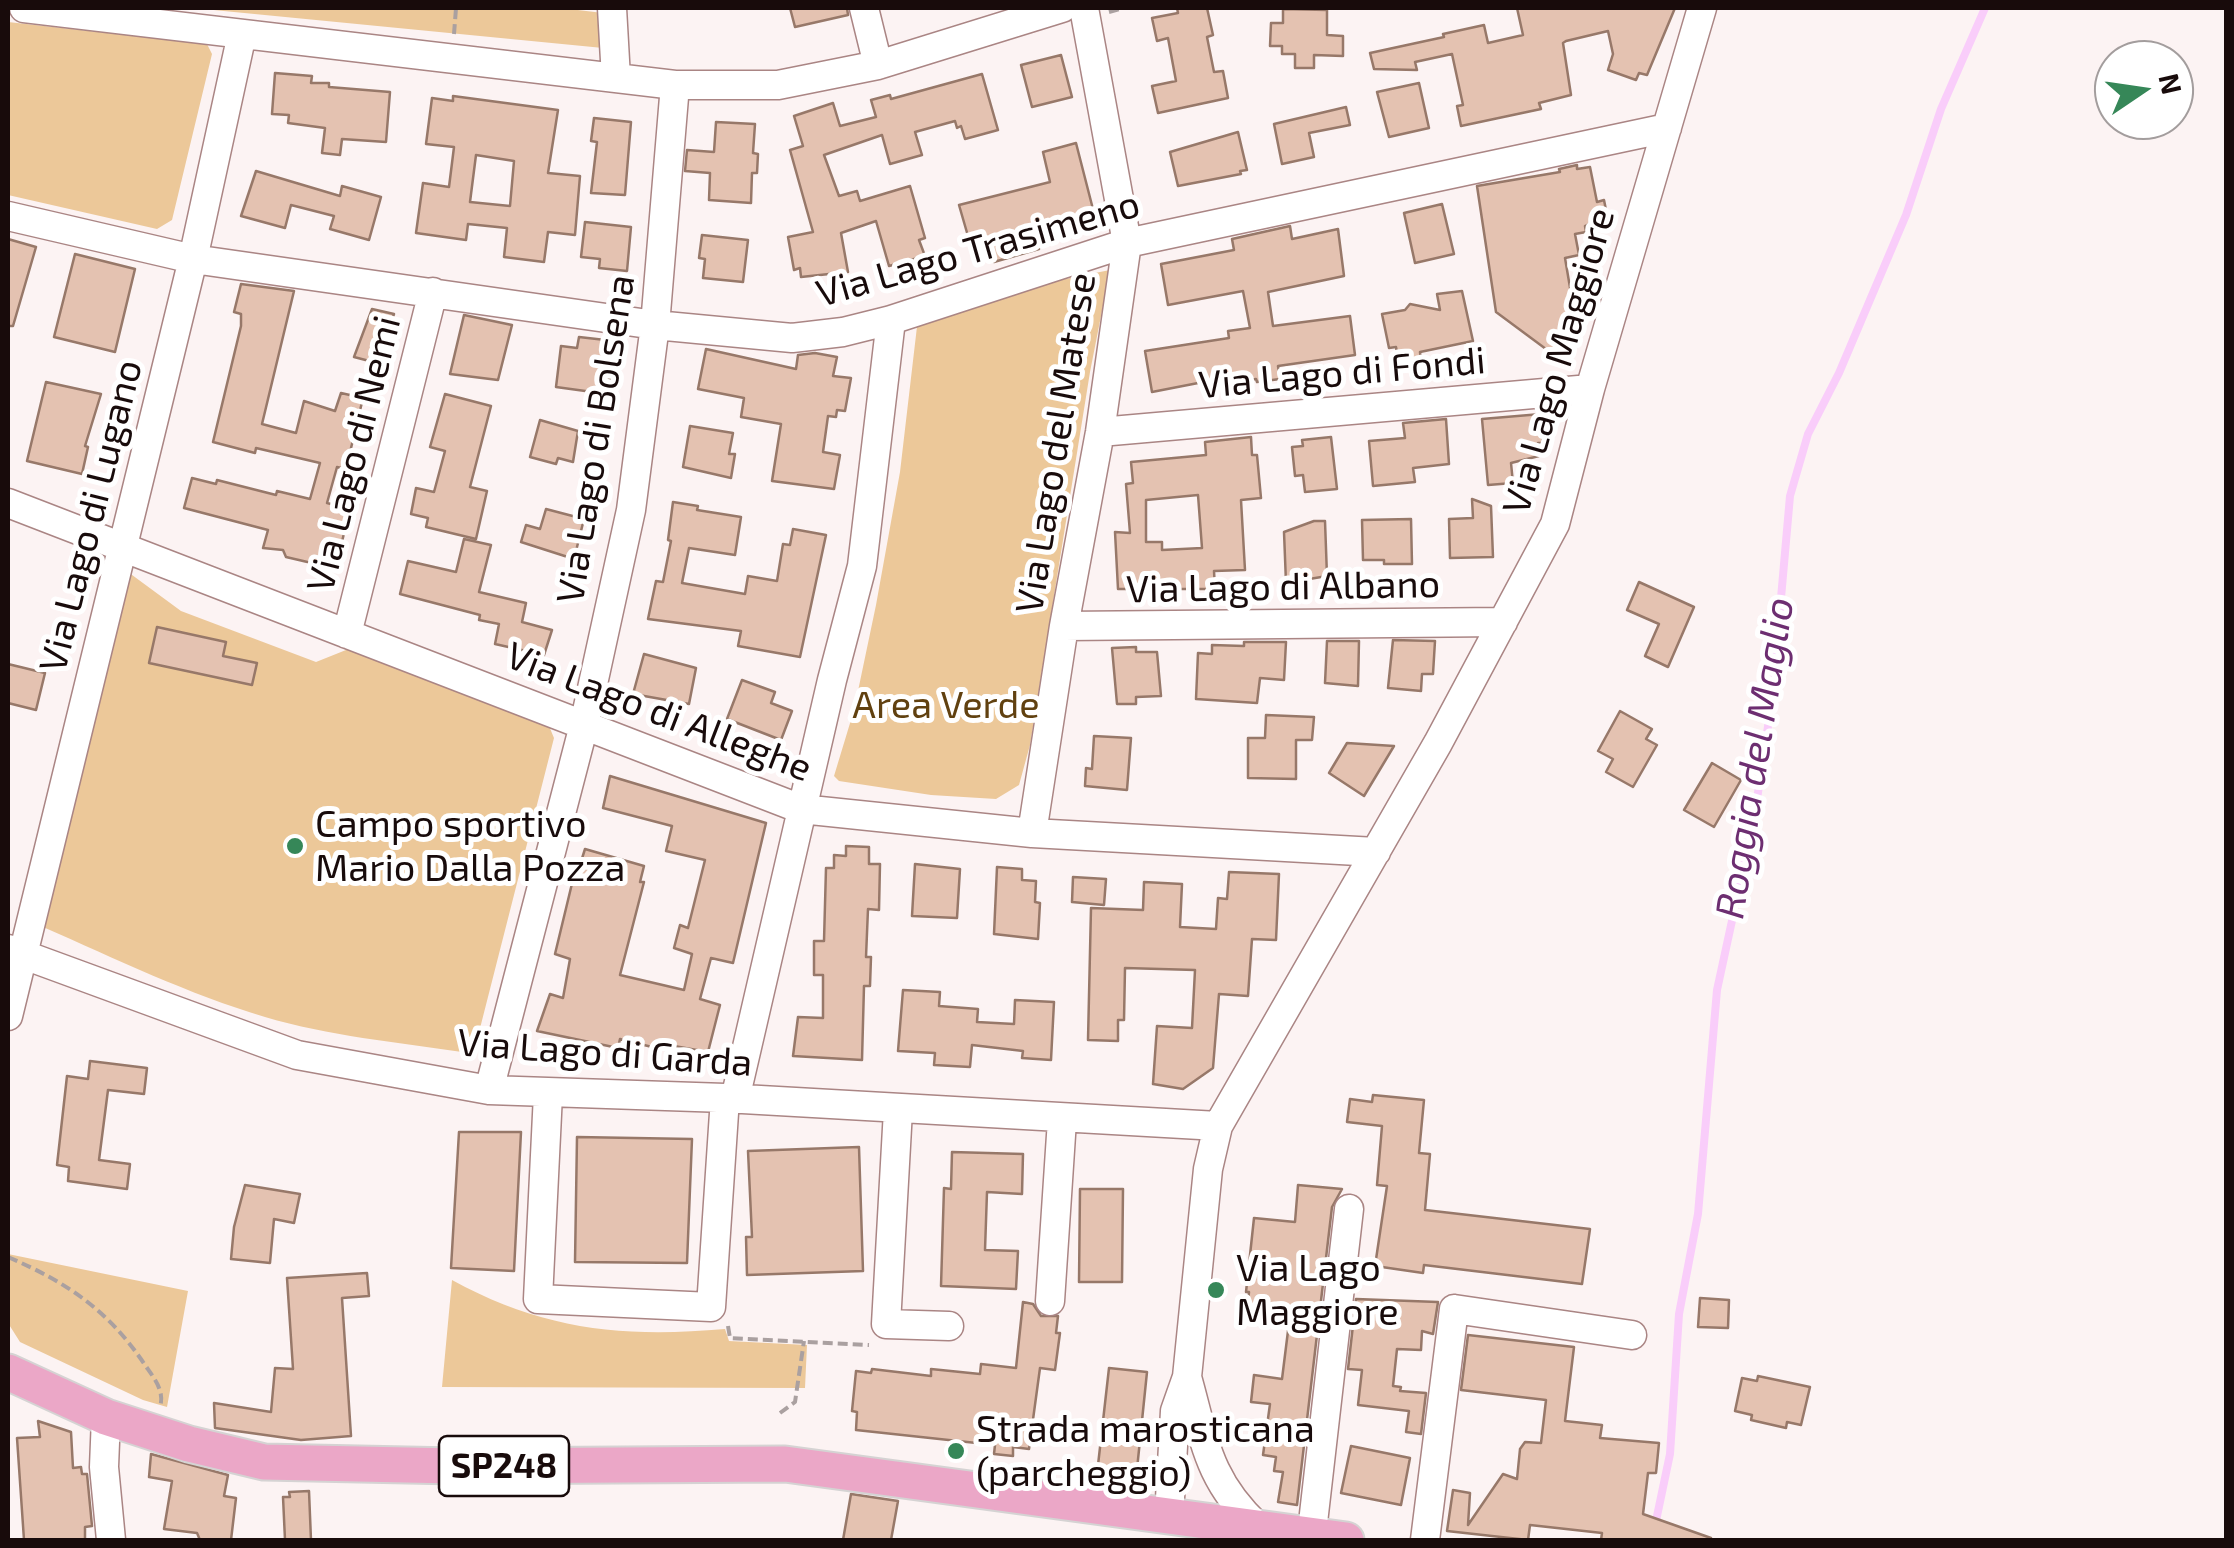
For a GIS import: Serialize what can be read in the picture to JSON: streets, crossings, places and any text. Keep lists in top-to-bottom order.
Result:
{
  "streets": {
    "main road": ["SP248"],
    "street": [
      "Via Lago Trasimeno",
      "Via Lago Maggiore",
      "Via Lago di Fondi",
      "Via Lago di Bolsena",
      "Via Lago del Matese",
      "Via Lago di Nemi",
      "Via Lago di Lugano",
      "Via Lago di Albano",
      "Via Lago di Alleghe",
      "Via Lago di Garda"
    ]
  },
  "crossings": [
    ["Via Lago Trasimeno", "Via Lago Maggiore"],
    ["Via Lago Trasimeno", "Via Lago di Bolsena"],
    ["Via Lago Trasimeno", "Via Lago del Matese"],
    ["Via Lago Trasimeno", "Via Lago di Nemi"],
    ["Via Lago Trasimeno", "Via Lago di Lugano"],
    ["Via Lago Maggiore", "Via Lago di Fondi"],
    ["Via Lago Maggiore", "Via Lago di Albano"],
    ["Via Lago Maggiore", "Via Lago di Alleghe"],
    ["Via Lago Maggiore", "Via Lago di Garda"],
    ["Via Lago Maggiore", "SP248"],
    ["Via Lago di Fondi", "Via Lago del Matese"],
    ["Via Lago di Bolsena", "Via Lago di Alleghe"],
    ["Via Lago di Bolsena", "Via Lago di Garda"],
    ["Via Lago del Matese", "Via Lago di Albano"],
    ["Via Lago del Matese", "Via Lago di Alleghe"],
    ["Via Lago di Nemi", "Via Lago di Alleghe"],
    ["Via Lago di Lugano", "Via Lago di Alleghe"],
    ["Via Lago di Lugano", "Via Lago di Garda"]
  ],
  "water": ["Roggia del Maglio"],
  "parks": ["Area Verde"],
  "places": ["Campo sportivo Mario Dalla Pozza", "Via Lago Maggiore", "Strada marosticana (parcheggio)"],
  "north": "right"
}
